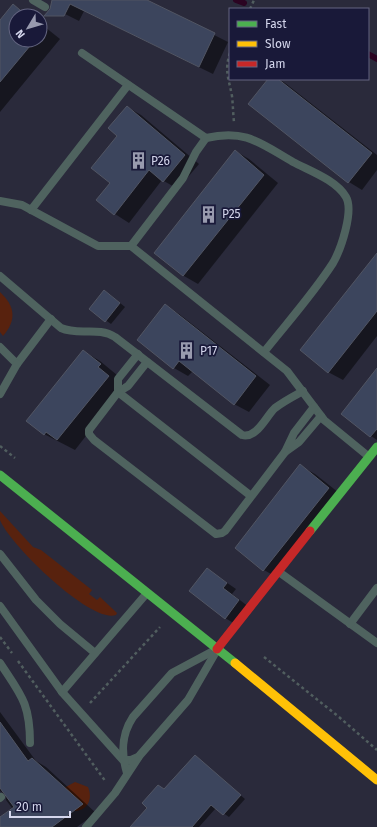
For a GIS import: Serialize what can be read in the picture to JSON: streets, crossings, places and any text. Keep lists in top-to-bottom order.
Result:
{
  "places": {
    "building": ["P26", "P25", "P17"]
  },
  "legend": ["Fast", "Slow", "Jam"],
  "scale_bar": "20 m",
  "north": "bottom left"
}
